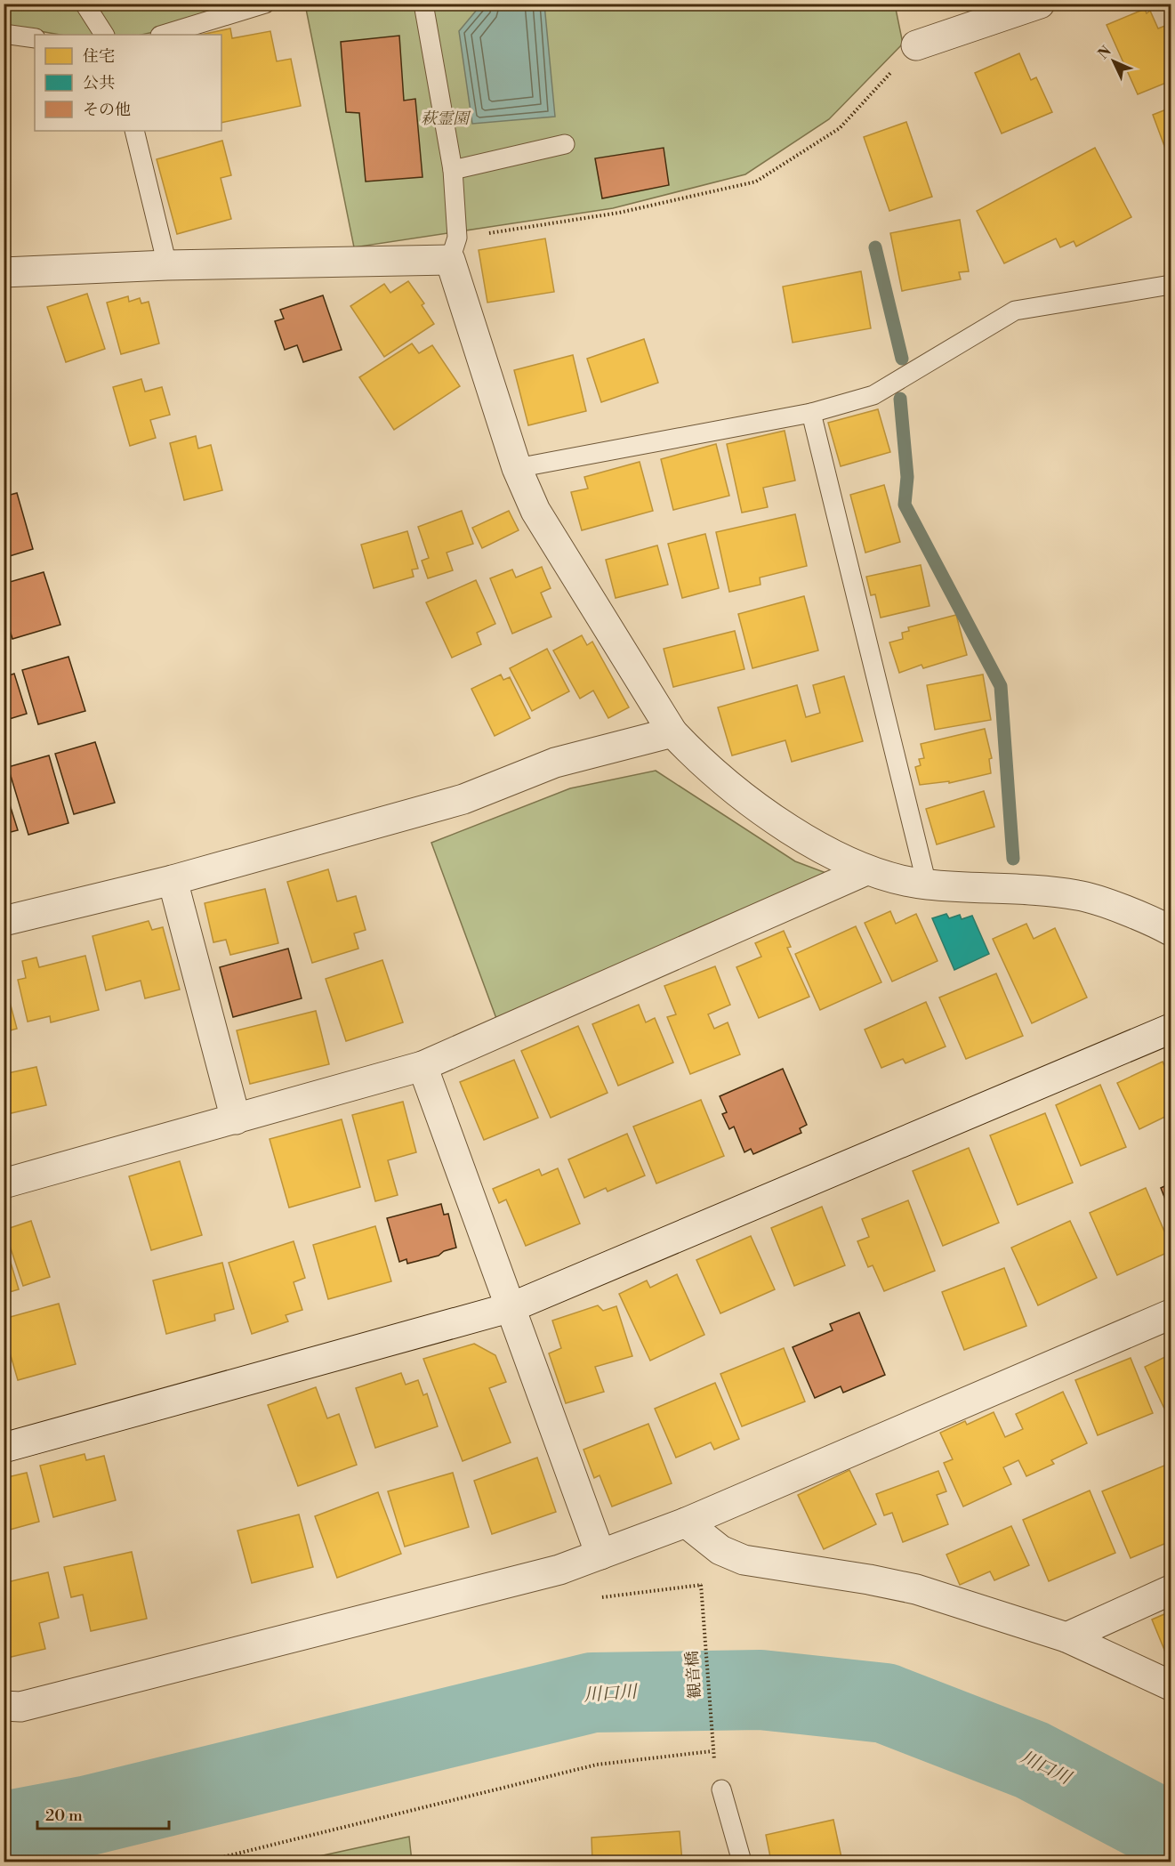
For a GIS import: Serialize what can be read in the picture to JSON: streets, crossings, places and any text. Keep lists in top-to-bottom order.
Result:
{
  "streets": {
    "path": ["観音橋"]
  },
  "water": ["川口川"],
  "parks": ["萩霊園"],
  "legend": ["住宅", "公共", "その他"],
  "scale_bar": "20 m",
  "north": "top left"
}
